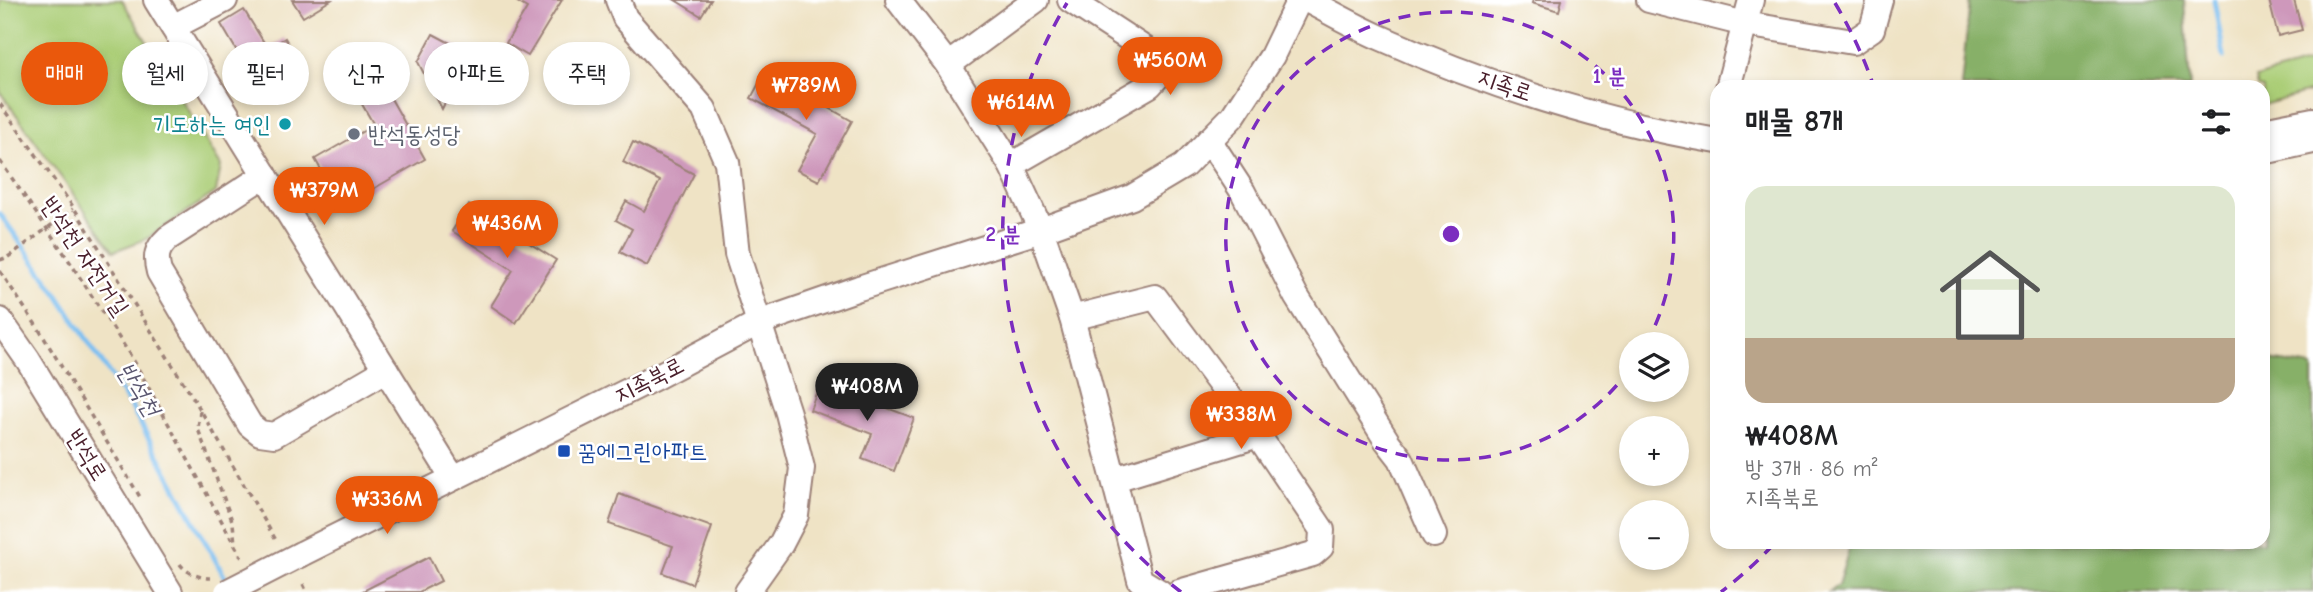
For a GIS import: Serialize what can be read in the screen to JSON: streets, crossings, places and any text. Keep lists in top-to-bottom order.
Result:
{
  "streets": {
    "street": ["지족로", "지족북로", "반석로"],
    "path": ["반석천 자전거길"]
  },
  "water": ["반석천"],
  "places": {
    "other": ["기도하는 여인", "반석동성당"],
    "transit": ["꿈에그린아파트"]
  },
  "page": {
    "price": [
      "₩560M",
      "₩789M",
      "₩614M",
      "₩379M",
      "₩436M",
      "₩408M",
      "₩338M",
      "₩336M"
    ],
    "chip": [
      "매매",
      "월세",
      "필터",
      "신규",
      "아파트",
      "주택"
    ],
    "heading": "매물 8개",
    "list": [
      {
        "name": "₩408M",
        "note": "방 3개 · 86 m² · 지족북로"
      }
    ],
    "map_buttons": ["+", "−"]
  },
  "rings": ["1 분", "2 분"]
}
